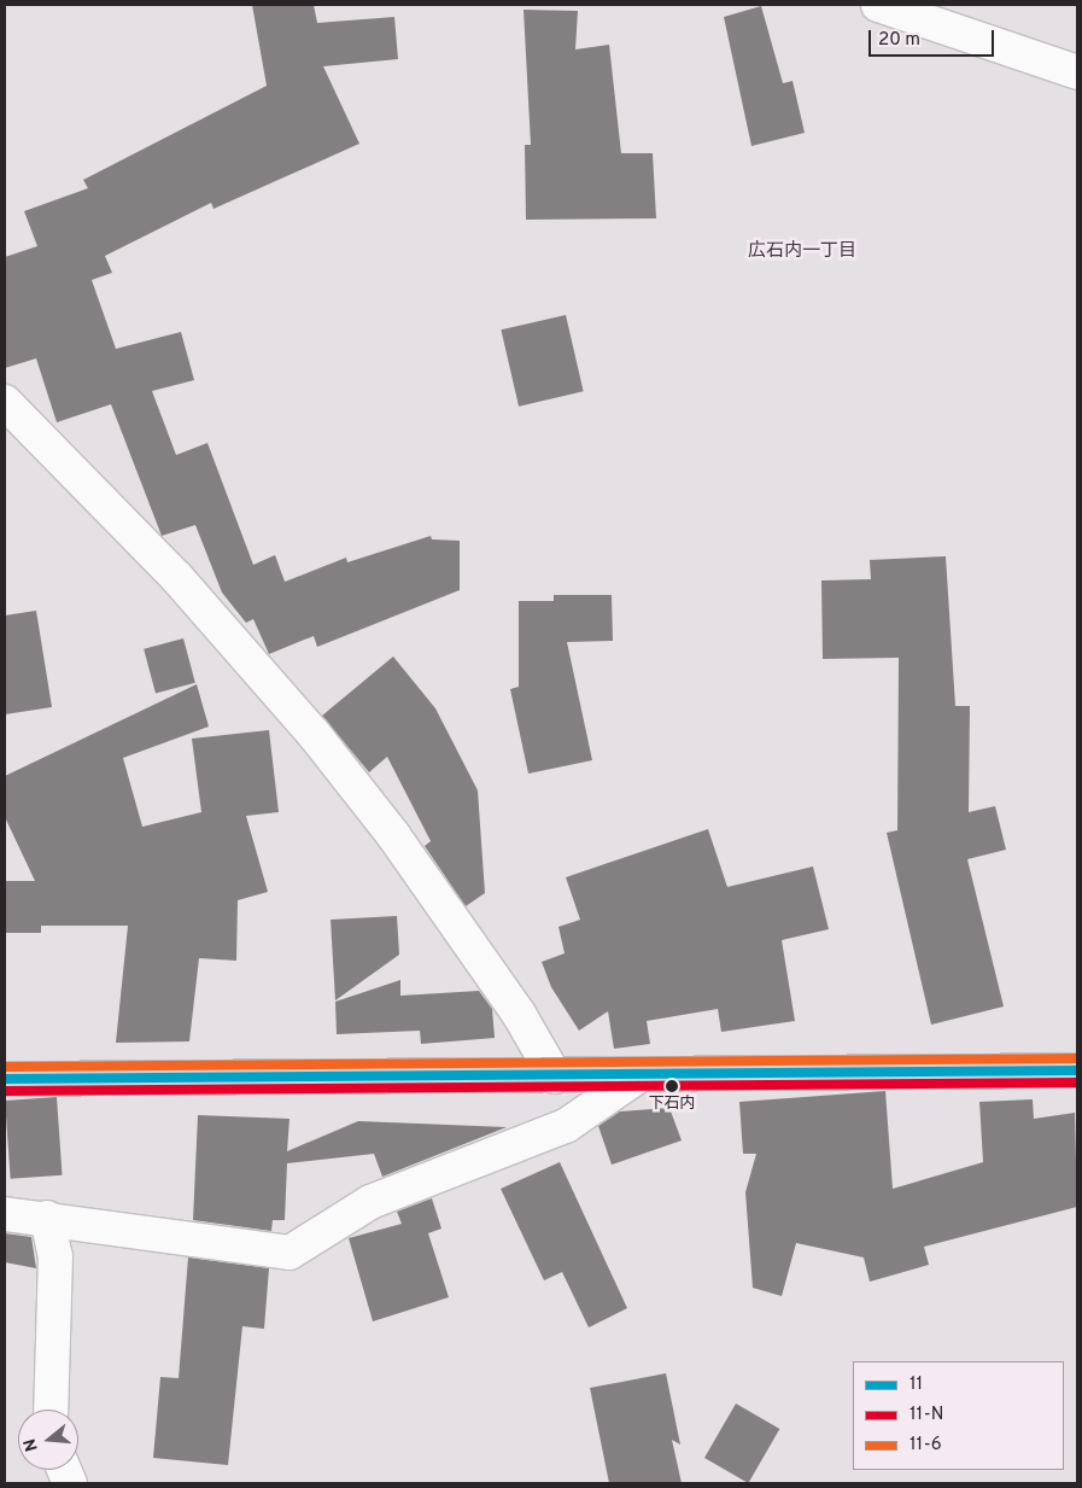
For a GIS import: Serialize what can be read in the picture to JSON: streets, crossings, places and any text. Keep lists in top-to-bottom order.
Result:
{
  "districts": ["広石内一丁目"],
  "places": ["下石内"],
  "lines": ["transit line 11-6", "transit line 11", "transit line 11-N"],
  "legend": ["11", "11-N", "11-6"],
  "scale_bar": "20 m",
  "north": "left"
}
